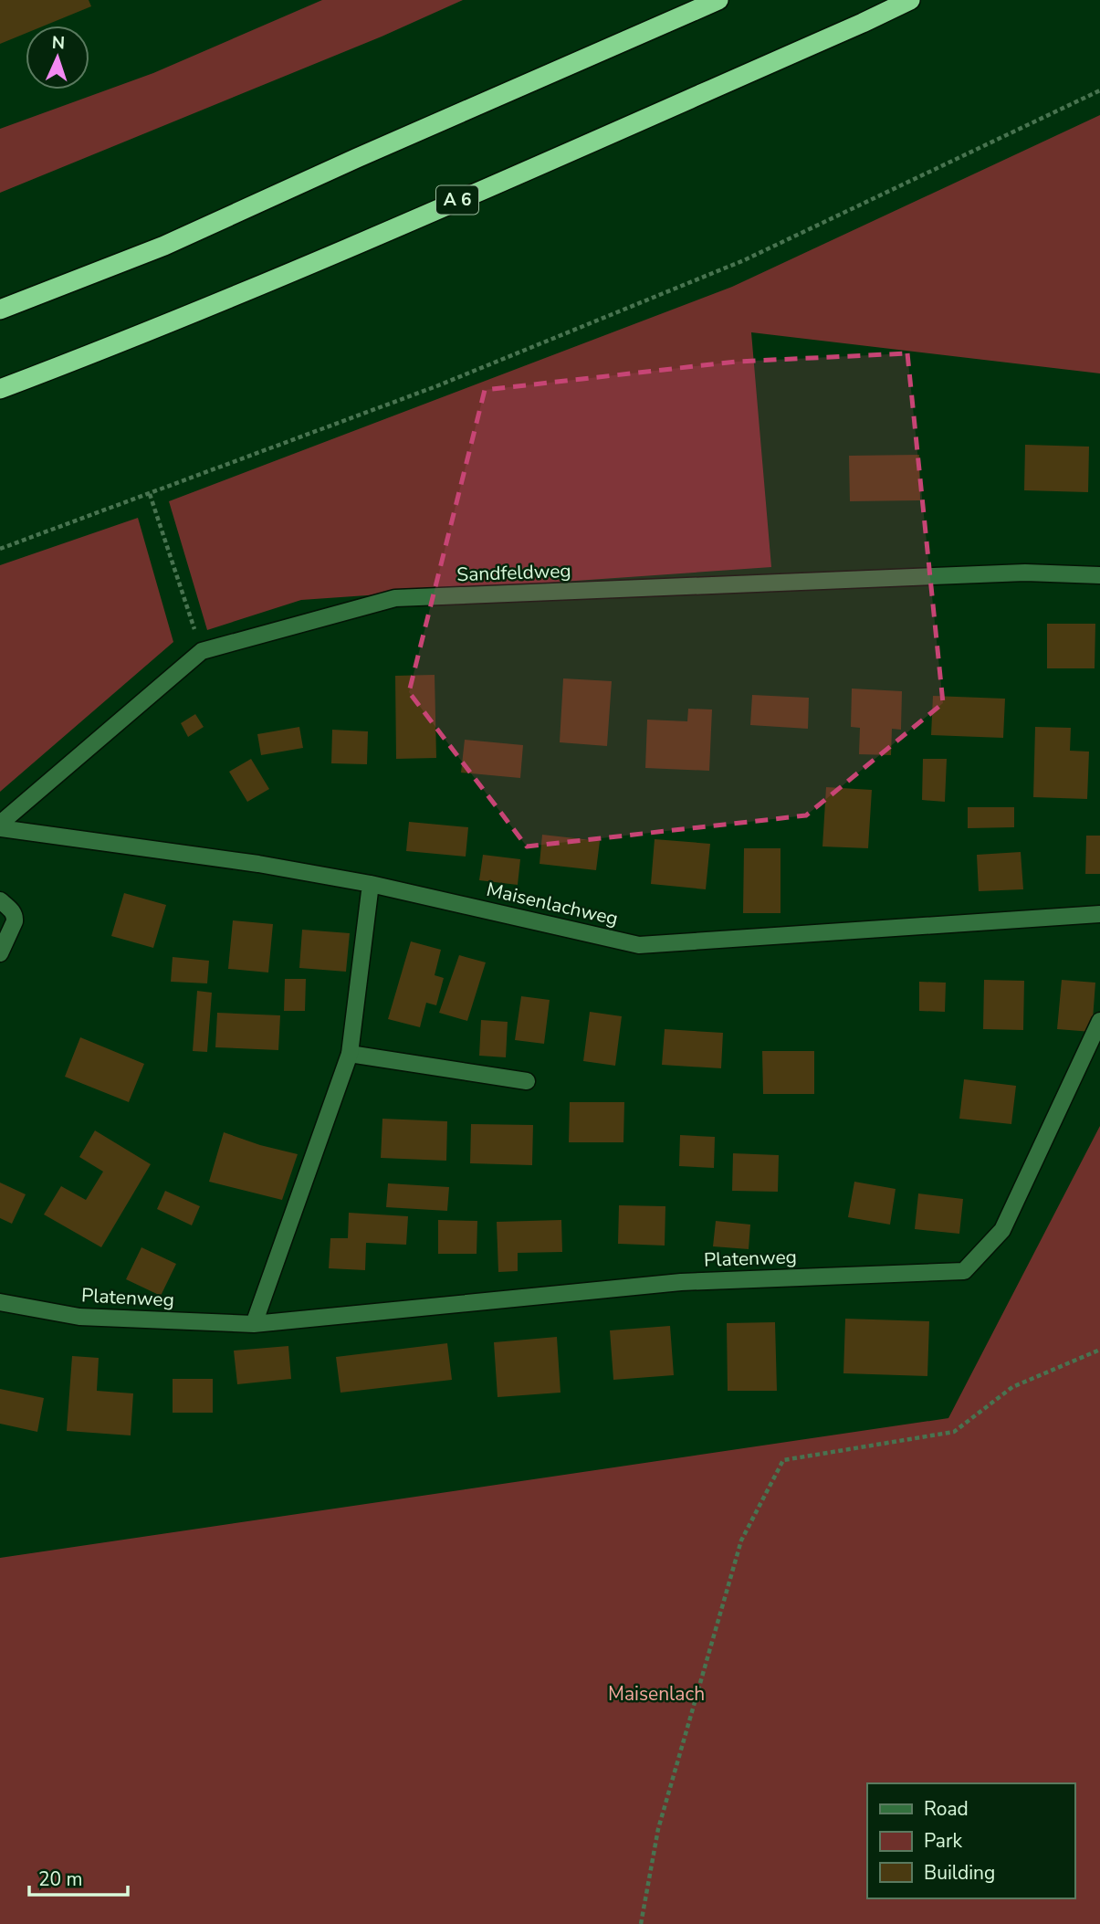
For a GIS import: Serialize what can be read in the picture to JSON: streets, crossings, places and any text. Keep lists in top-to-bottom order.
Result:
{
  "streets": {
    "highway": ["A 6"],
    "street": ["Sandfeldweg", "Maisenlachweg", "Platenweg"]
  },
  "crossings": [
    ["Sandfeldweg", "Maisenlachweg"]
  ],
  "parks": ["Maisenlach"],
  "legend": ["Road", "Park", "Building"],
  "scale_bar": "20 m",
  "north": "top"
}
